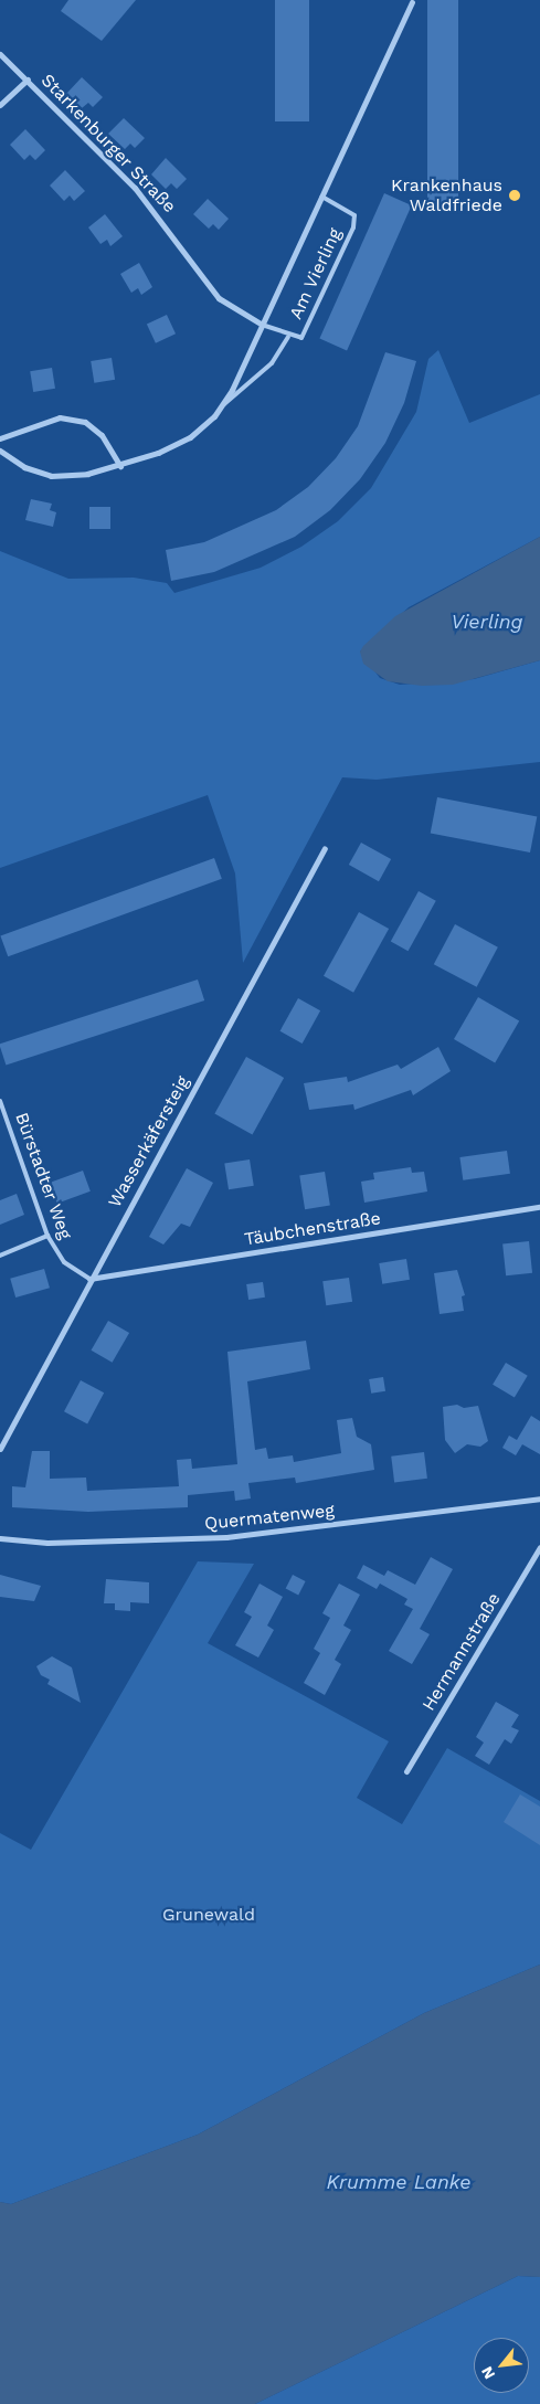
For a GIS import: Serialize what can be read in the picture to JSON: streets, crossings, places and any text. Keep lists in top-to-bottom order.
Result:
{
  "streets": {
    "street": [
      "Starkenburger Straße",
      "Am Vierling",
      "Wasserkäfersteig",
      "Täubchenstraße",
      "Quermatenweg",
      "Hermannstraße"
    ],
    "lane": ["Bürstadter Weg"]
  },
  "crossings": [
    ["Starkenburger Straße", "Am Vierling"],
    ["Wasserkäfersteig", "Bürstadter Weg"],
    ["Wasserkäfersteig", "Täubchenstraße"],
    ["Bürstadter Weg", "Täubchenstraße"]
  ],
  "water": ["Vierling", "Krumme Lanke"],
  "parks": ["Grunewald"],
  "places": ["Krankenhaus Waldfriede"],
  "north": "bottom left"
}
